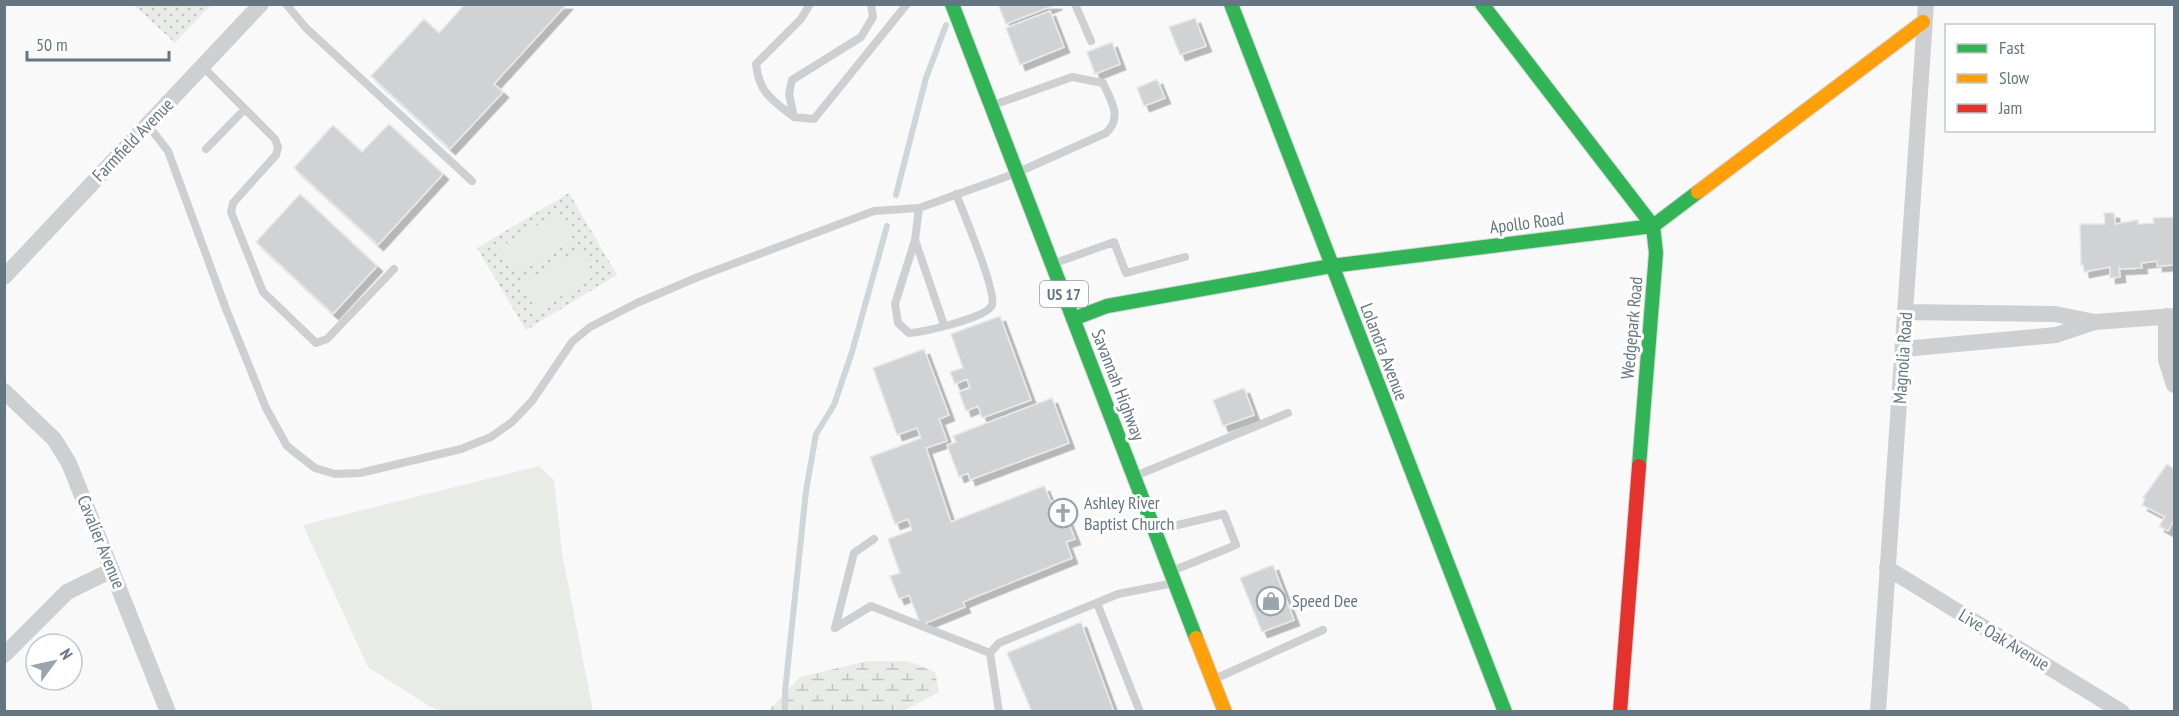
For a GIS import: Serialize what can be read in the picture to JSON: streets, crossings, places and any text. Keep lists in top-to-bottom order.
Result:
{
  "streets": {
    "main road": [
      "Apollo Road",
      "US 17",
      "Wedgepark Road",
      "Lolandra Avenue",
      "Savannah Highway"
    ],
    "street": [
      "Farmfield Avenue",
      "Magnolia Road",
      "Cavalier Avenue",
      "Live Oak Avenue"
    ]
  },
  "crossings": [
    ["Apollo Road", "Wedgepark Road"],
    ["Apollo Road", "Lolandra Avenue"],
    ["Apollo Road", "Magnolia Road"],
    ["Apollo Road", "Savannah Highway"],
    ["Magnolia Road", "Live Oak Avenue"]
  ],
  "places": {
    "church": ["Ashley River Baptist Church"],
    "shop": ["Speed Dee"]
  },
  "legend": ["Fast", "Slow", "Jam"],
  "scale_bar": "50 m",
  "north": "top right"
}
